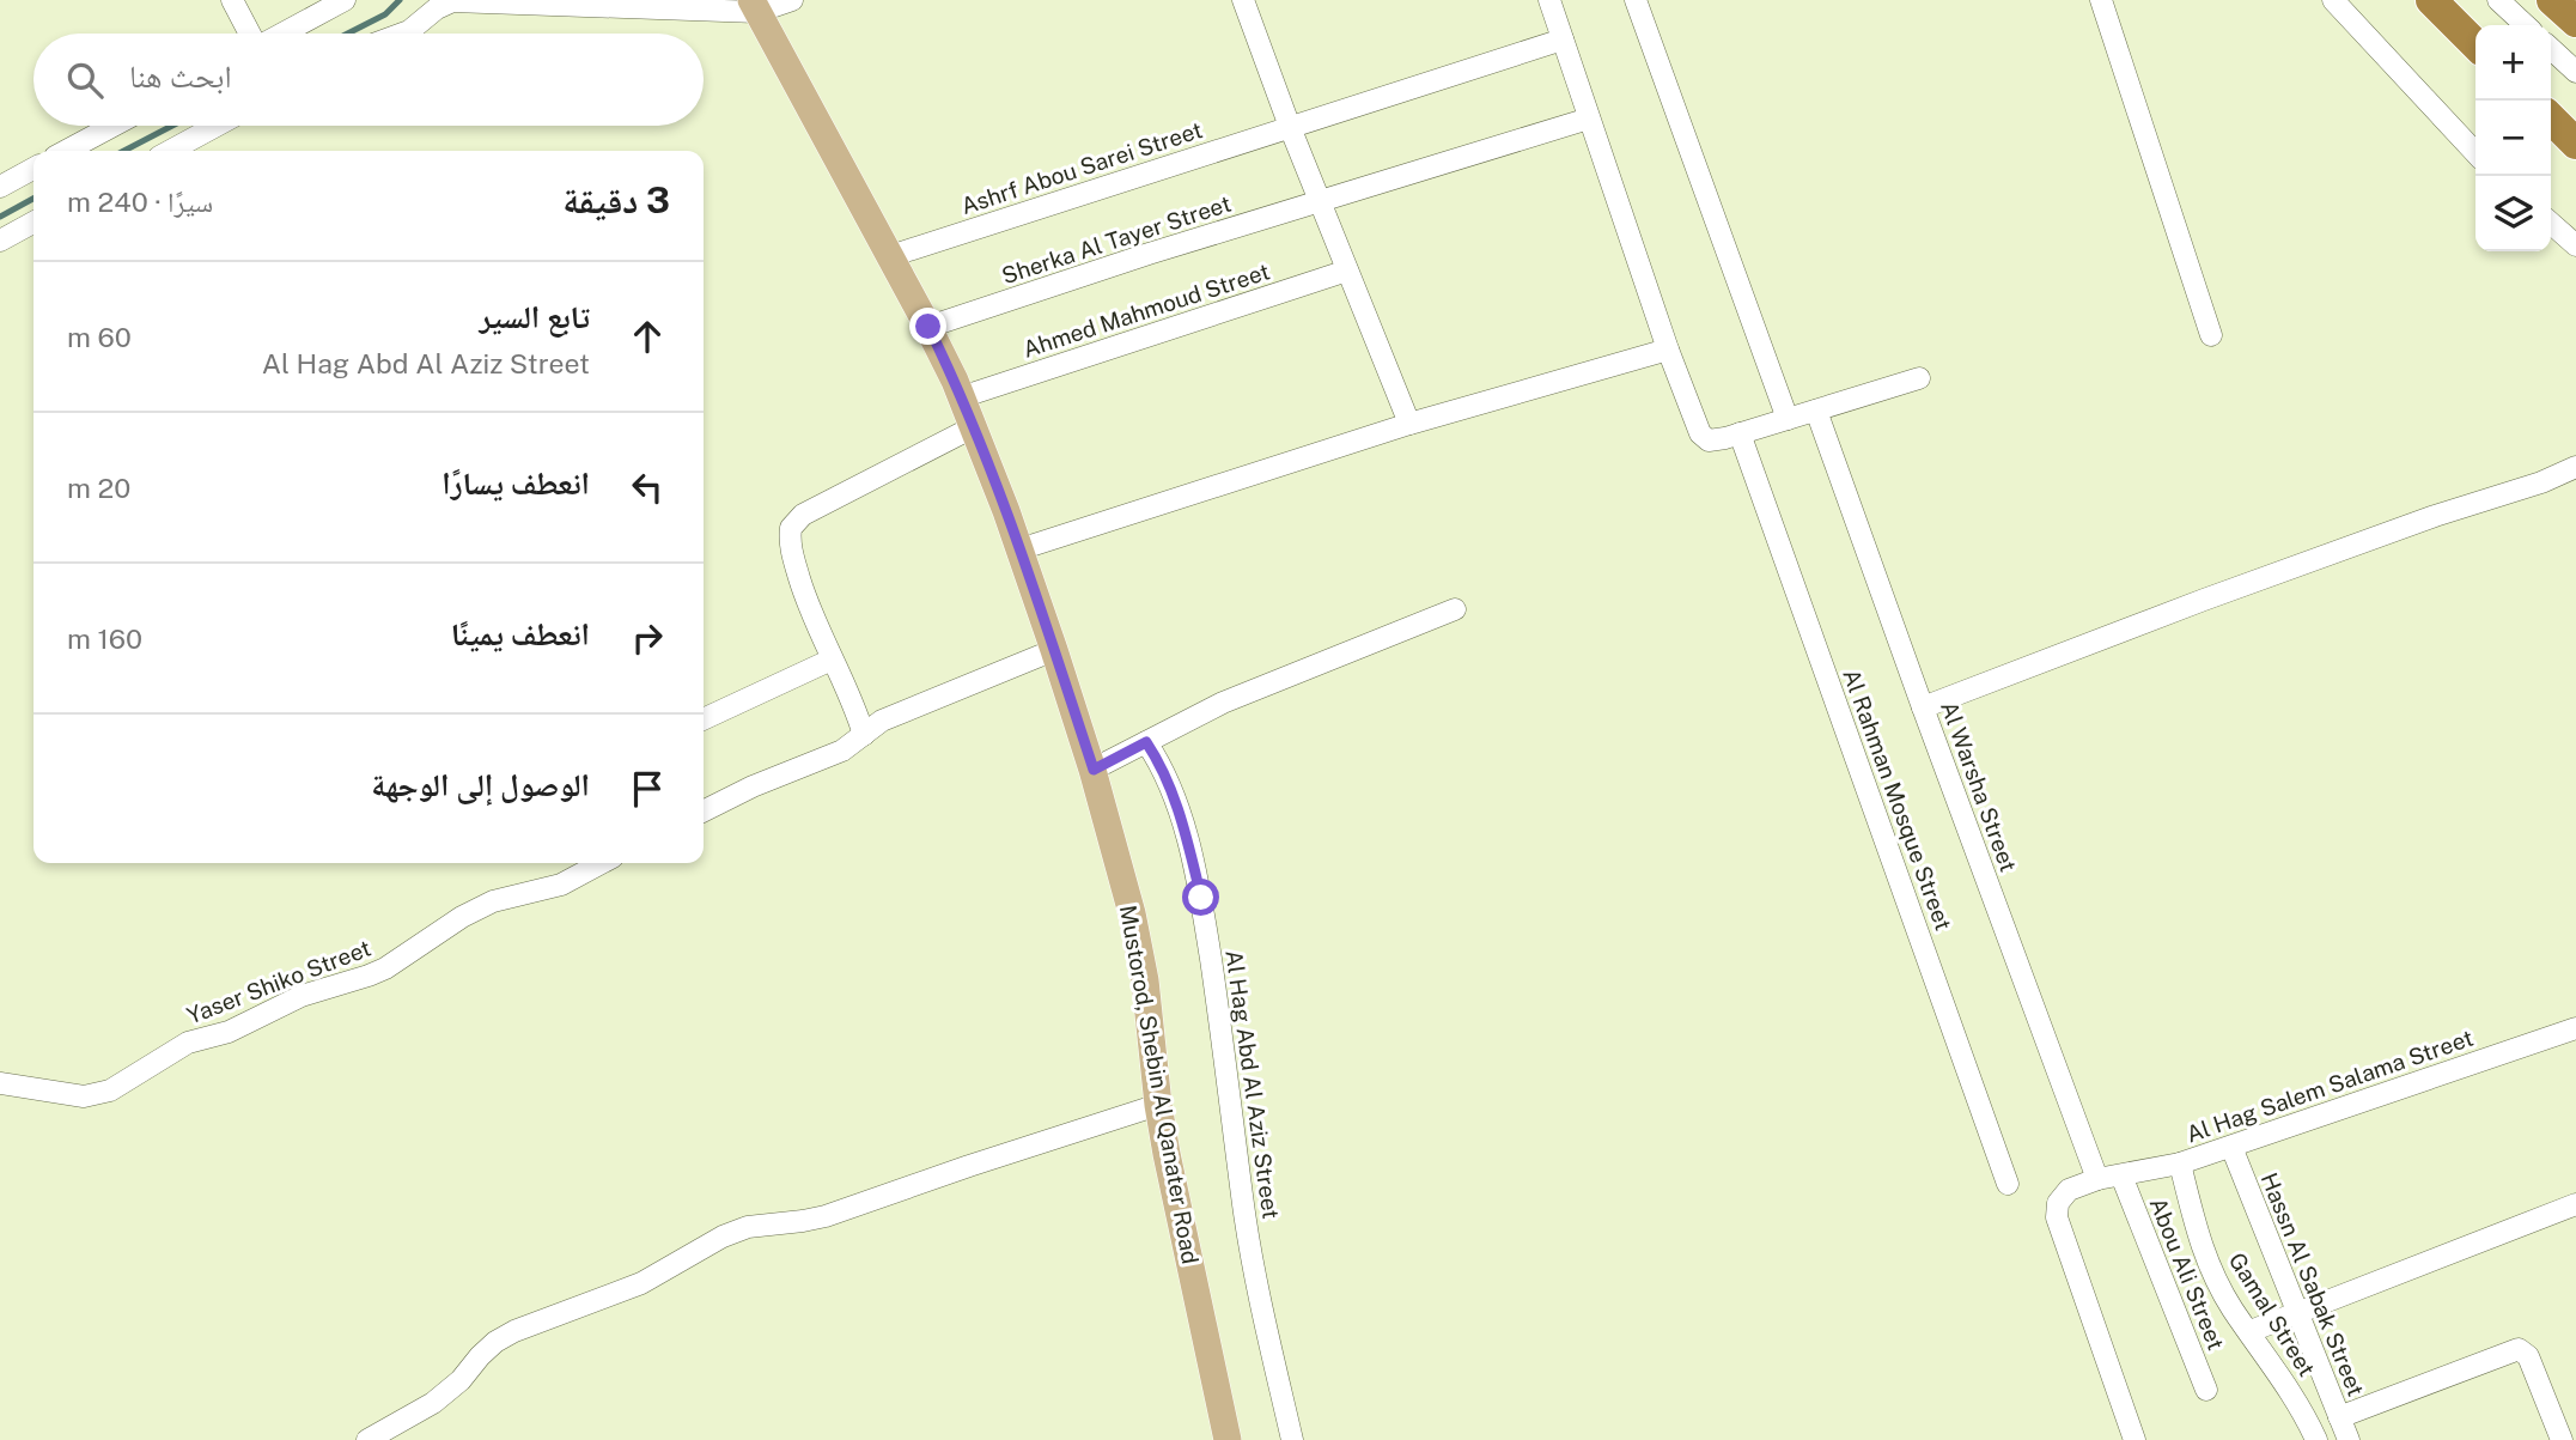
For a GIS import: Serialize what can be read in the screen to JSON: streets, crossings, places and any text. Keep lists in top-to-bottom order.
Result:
{
  "streets": {
    "main road": ["Mustorod, Shebin Al Qanater Road"],
    "street": [
      "Ashrf Abou Sarei Street",
      "Sherka Al Tayer Street",
      "Ahmed Mahmoud Street",
      "Al Warsha Street",
      "Al Rahman Mosque Street",
      "Yaser Shiko Street",
      "Al Hag Abd Al Aziz Street",
      "Al Hag Salem Salama Street",
      "Abou Ali Street",
      "Hassn Al Sabak Street",
      "Gamal Street"
    ]
  },
  "crossings": [
    ["Ashrf Abou Sarei Street", "Mustorod, Shebin Al Qanater Road"],
    ["Sherka Al Tayer Street", "Mustorod, Shebin Al Qanater Road"],
    ["Ahmed Mahmoud Street", "Mustorod, Shebin Al Qanater Road"],
    ["Al Warsha Street", "Al Hag Salem Salama Street"],
    ["Al Hag Salem Salama Street", "Abou Ali Street"],
    ["Al Hag Salem Salama Street", "Hassn Al Sabak Street"],
    ["Al Hag Salem Salama Street", "Gamal Street"]
  ],
  "page": {
    "map_buttons": ["+", "−"],
    "search": "ابحث هنا",
    "heading": ["3 دقيقة", "سيرًا · 240 m"],
    "list": [
      ["تابع السير", "Al Hag Abd Al Aziz Street", "60 m"],
      ["انعطف يسارًا", "20 m"],
      ["انعطف يمينًا", "160 m"],
      "الوصول إلى الوجهة"
    ]
  }
}
